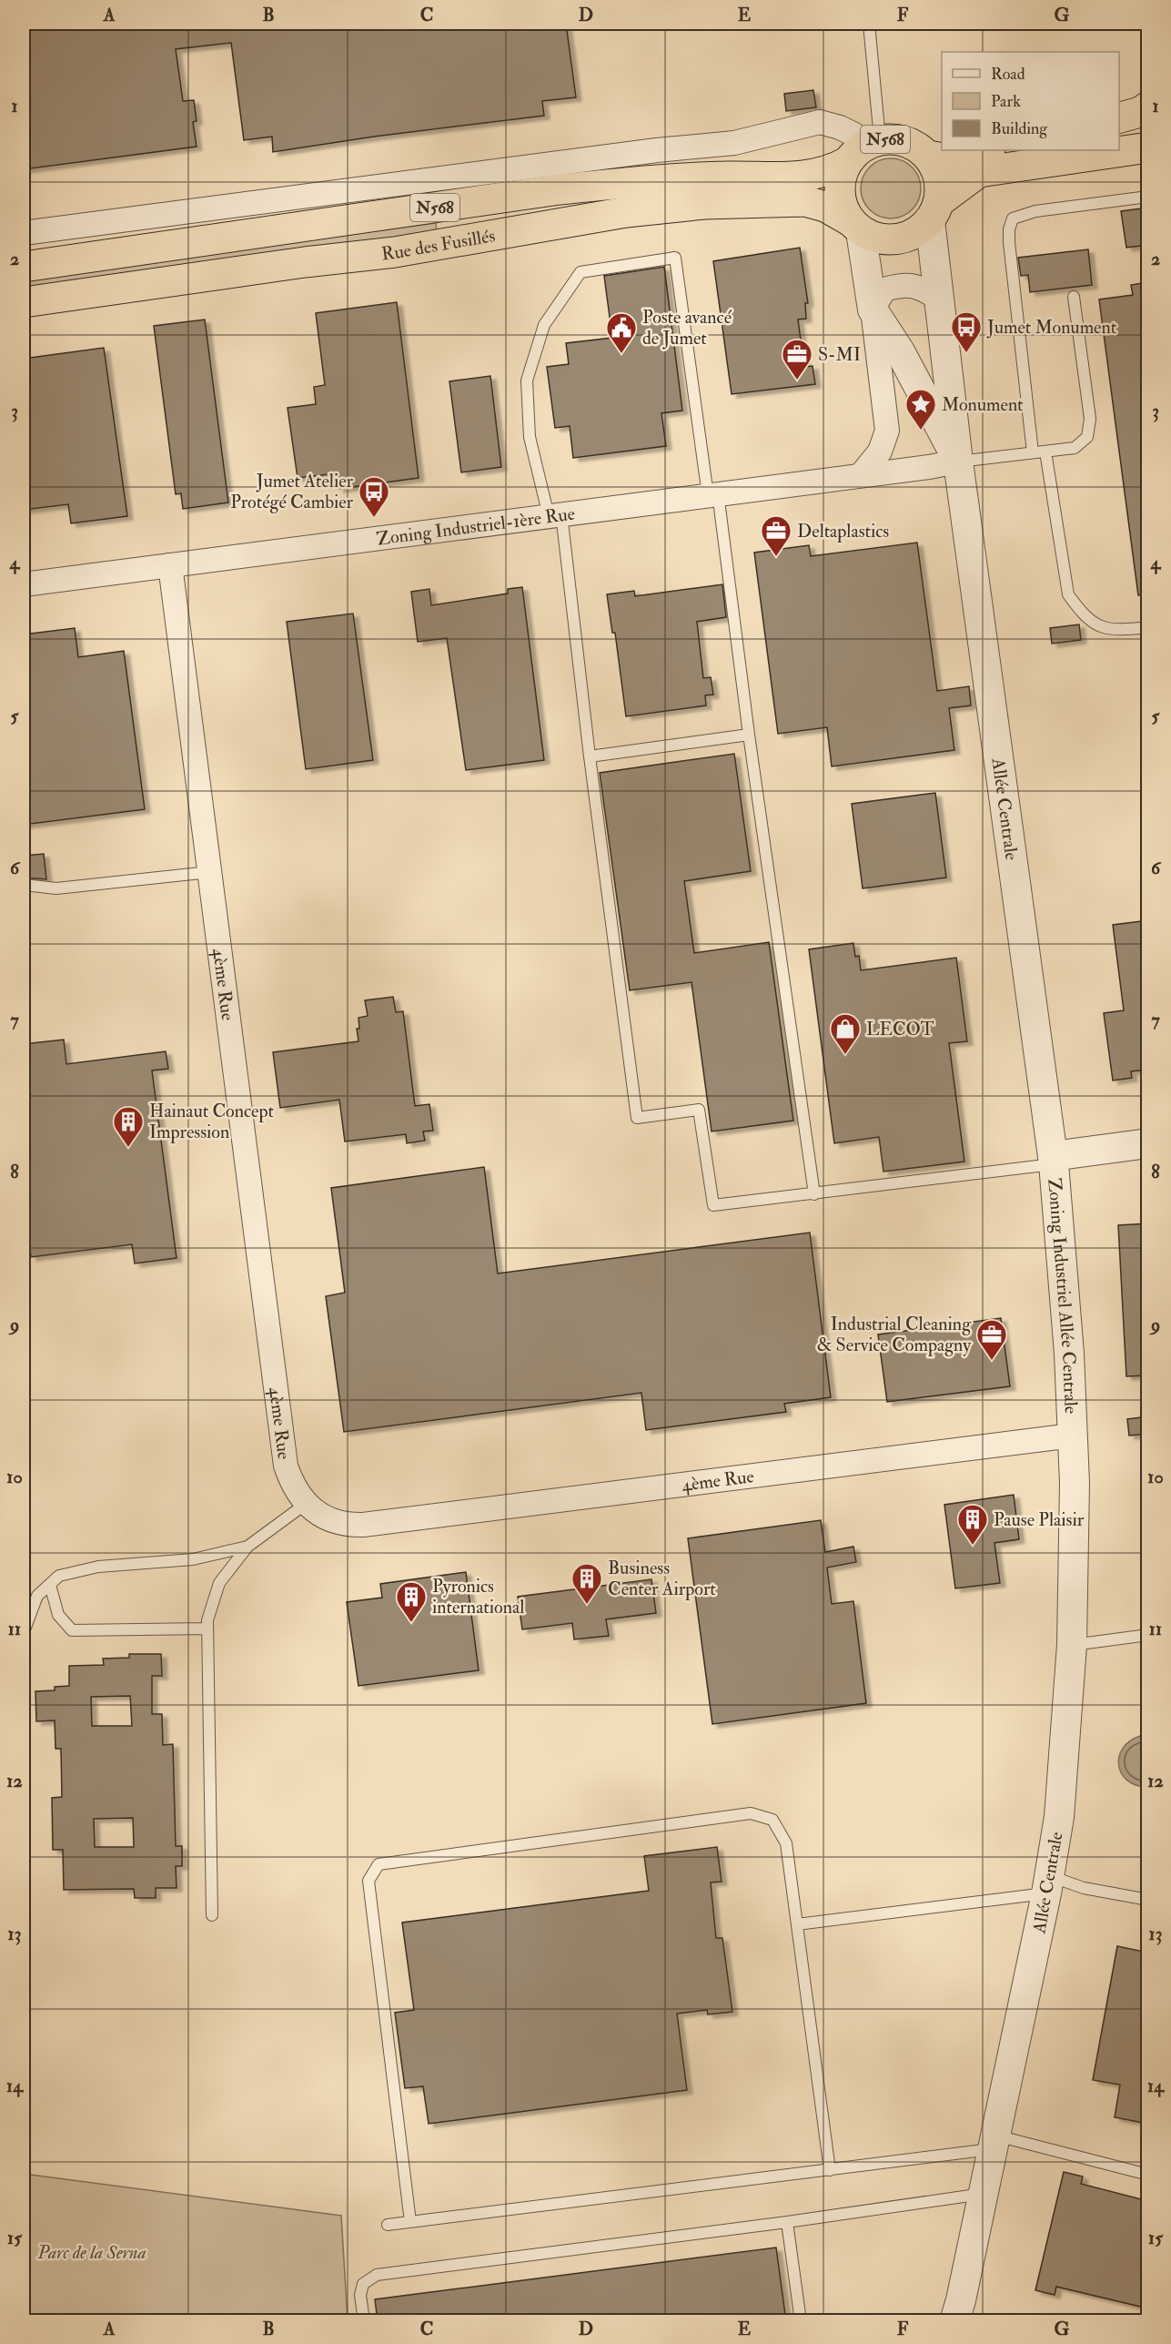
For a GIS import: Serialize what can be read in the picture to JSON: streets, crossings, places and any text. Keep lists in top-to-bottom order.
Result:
{
  "streets": {
    "highway": ["N568", "Rue des Fusillés"],
    "street": [
      "Zoning Industriel-1ère Rue",
      "Allée Centrale",
      "4ème Rue",
      "Zoning Industriel Allée Centrale"
    ]
  },
  "crossings": [
    ["N568", "Rue des Fusillés"],
    ["N568", "Allée Centrale"],
    ["Rue des Fusillés", "Allée Centrale"],
    ["Zoning Industriel-1ère Rue", "Allée Centrale"],
    ["Zoning Industriel-1ère Rue", "4ème Rue"],
    ["Allée Centrale", "4ème Rue"],
    ["Allée Centrale", "Zoning Industriel Allée Centrale"],
    ["4ème Rue", "Zoning Industriel Allée Centrale"]
  ],
  "parks": ["Parc de la Serna"],
  "places": {
    "bus stop": ["Jumet Monument", "Jumet Atelier Protégé Cambier"],
    "public building": ["Poste avancé de Jumet"],
    "office": ["S-MI", "Deltaplastics", "Industrial Cleaning & Service Compagny"],
    "place": ["Monument"],
    "shop": ["LECOT"],
    "building": [
      "Hainaut Concept Impression",
      "Pause Plaisir",
      "Business Center Airport",
      "Pyronics international"
    ]
  },
  "legend": ["Road", "Park", "Building"],
  "grid": {
    "columns": [
      "A",
      "B",
      "C",
      "D",
      "E",
      "F",
      "G"
    ],
    "rows": [
      "1",
      "2",
      "3",
      "4",
      "5",
      "6",
      "7",
      "8",
      "9",
      "10",
      "11",
      "12",
      "13",
      "14",
      "15"
    ]
  }
}
